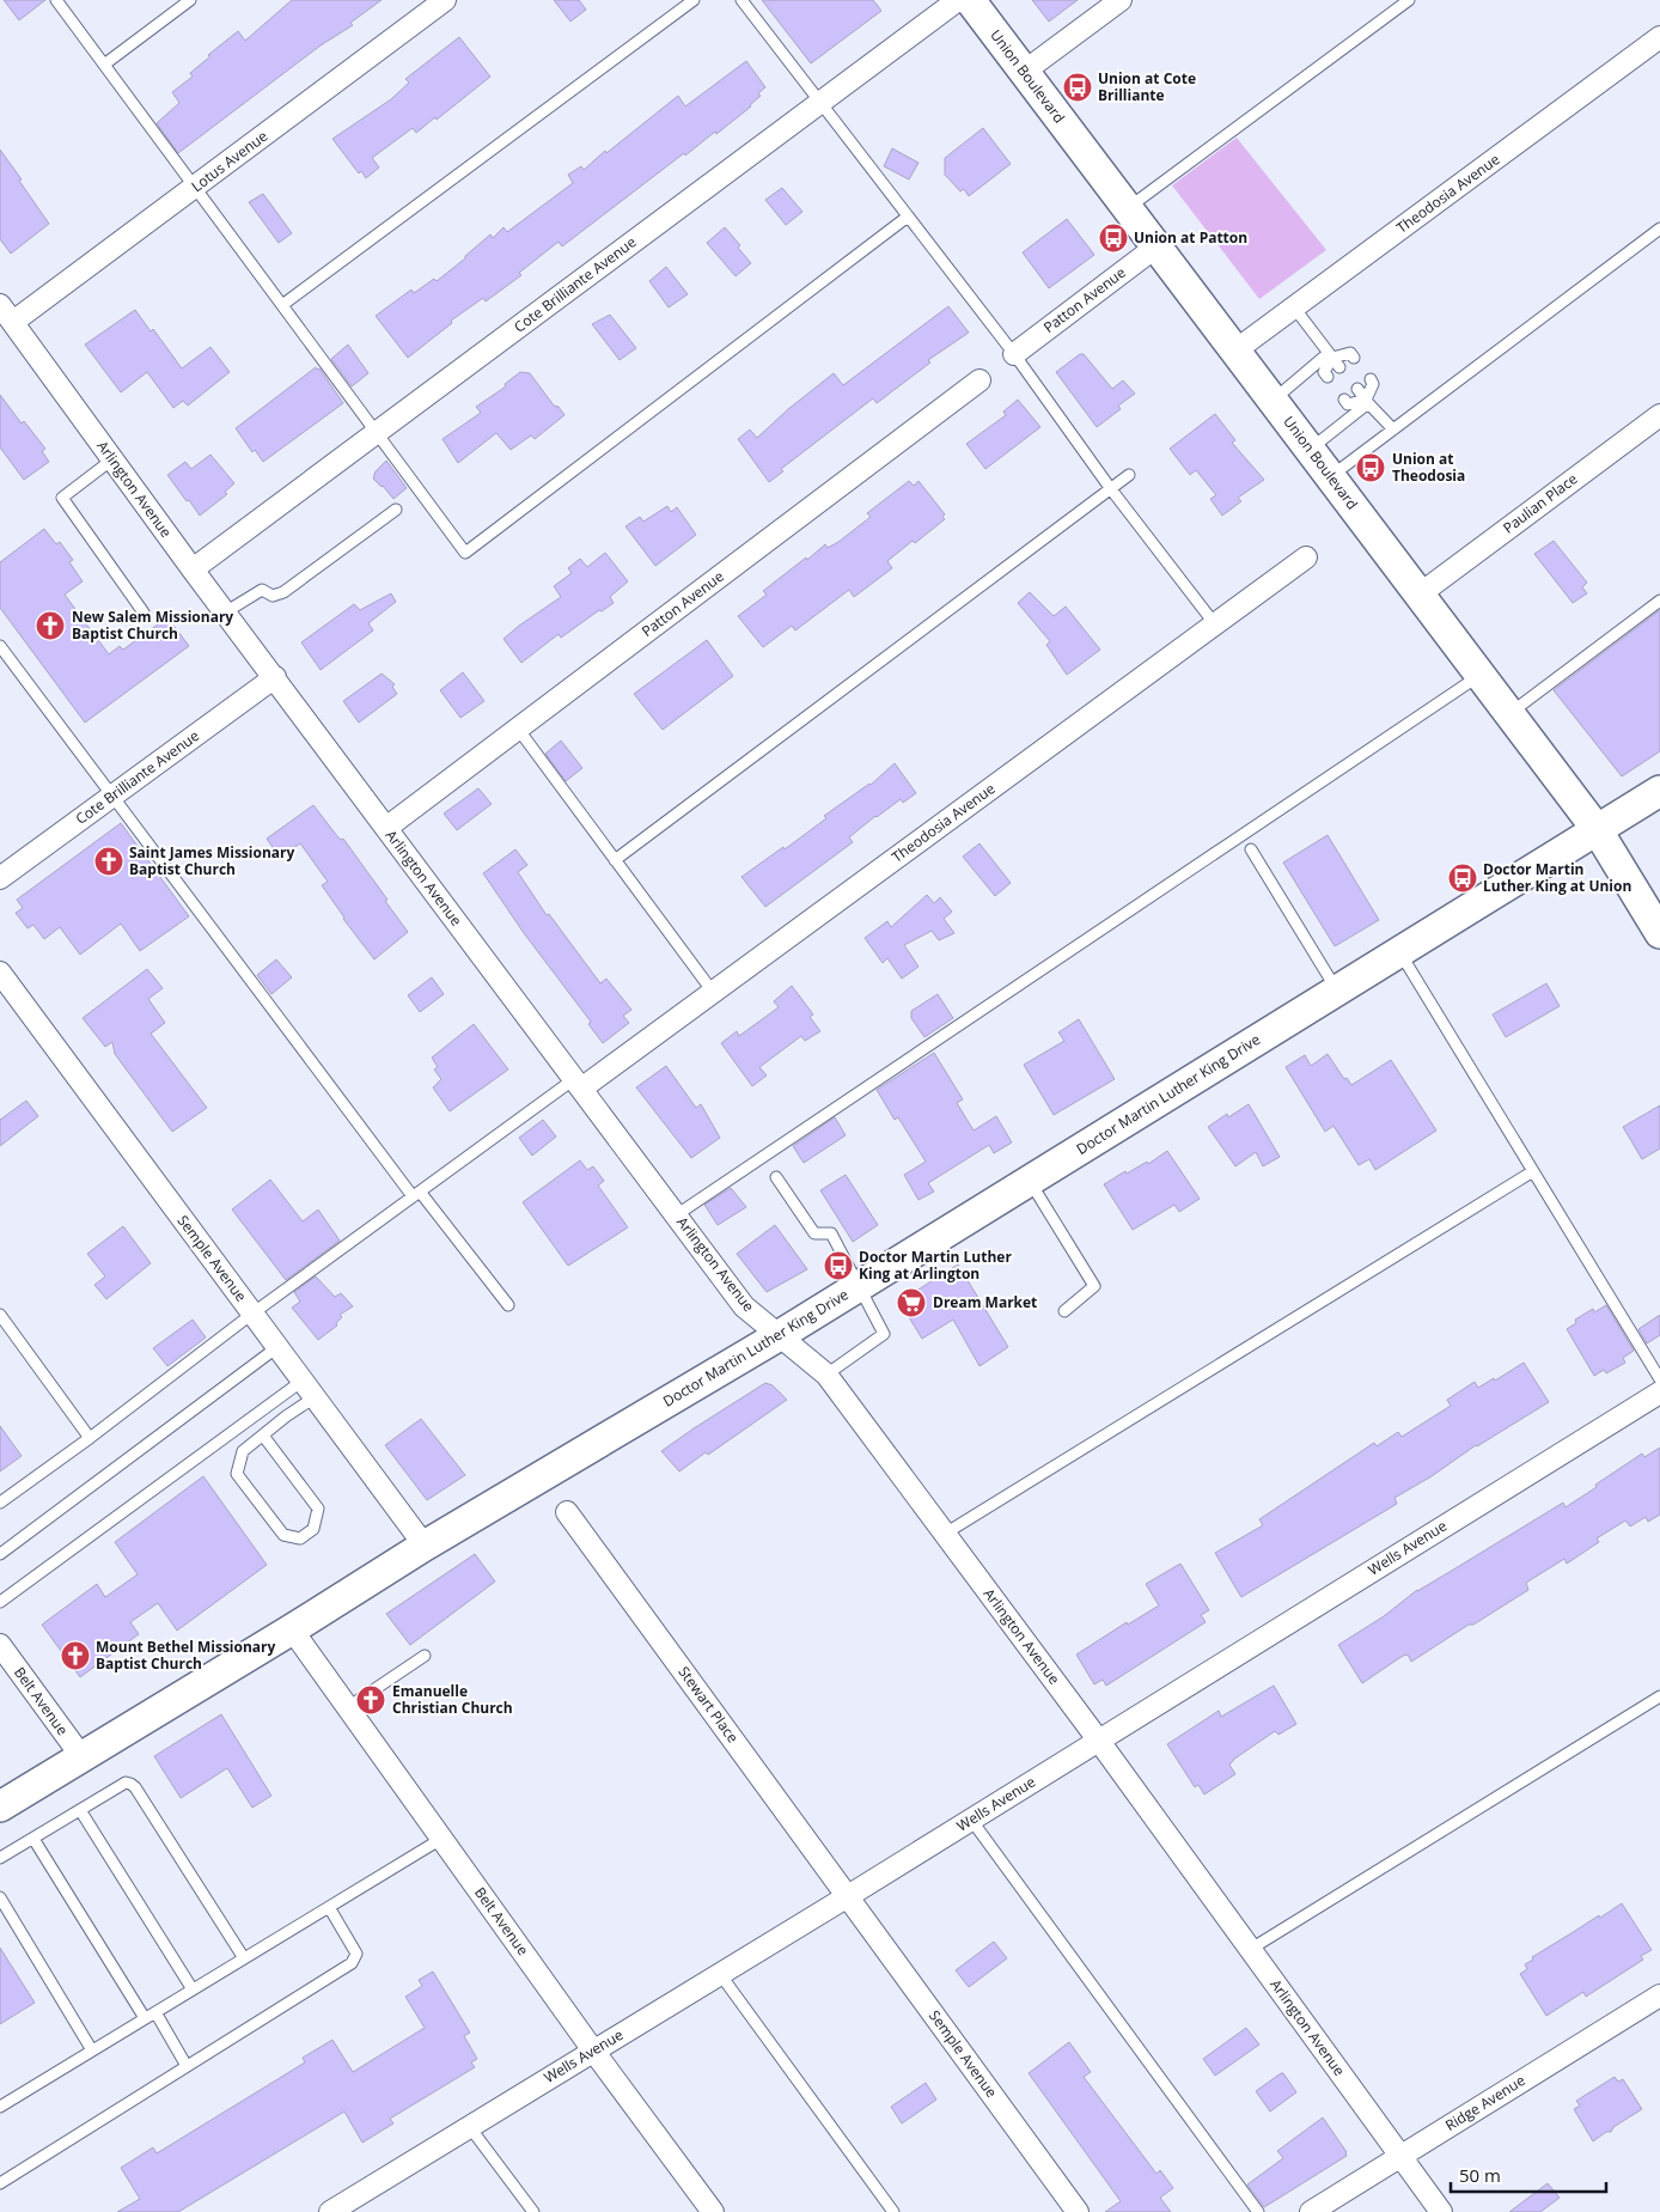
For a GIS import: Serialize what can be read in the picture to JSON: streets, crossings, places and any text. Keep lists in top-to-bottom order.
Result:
{
  "streets": {
    "main road": ["Union Boulevard", "Doctor Martin Luther King Drive"],
    "street": [
      "Lotus Avenue",
      "Theodosia Avenue",
      "Cote Brilliante Avenue",
      "Patton Avenue",
      "Arlington Avenue",
      "Paulian Place",
      "Semple Avenue",
      "Wells Avenue",
      "Belt Avenue",
      "Stewart Place",
      "Ridge Avenue"
    ]
  },
  "crossings": [
    ["Union Boulevard", "Theodosia Avenue"],
    ["Union Boulevard", "Patton Avenue"],
    ["Union Boulevard", "Paulian Place"],
    ["Union Boulevard", "Doctor Martin Luther King Drive"],
    ["Lotus Avenue", "Arlington Avenue"],
    ["Theodosia Avenue", "Arlington Avenue"],
    ["Cote Brilliante Avenue", "Arlington Avenue"],
    ["Patton Avenue", "Arlington Avenue"],
    ["Arlington Avenue", "Doctor Martin Luther King Drive"],
    ["Arlington Avenue", "Wells Avenue"],
    ["Arlington Avenue", "Ridge Avenue"],
    ["Doctor Martin Luther King Drive", "Semple Avenue"],
    ["Doctor Martin Luther King Drive", "Belt Avenue"],
    ["Semple Avenue", "Wells Avenue"],
    ["Semple Avenue", "Stewart Place"],
    ["Wells Avenue", "Belt Avenue"],
    ["Wells Avenue", "Stewart Place"]
  ],
  "places": {
    "bus stop": [
      "Union at Cote Brilliante",
      "Union at Patton",
      "Union at Theodosia",
      "Doctor Martin Luther King at Union",
      "Doctor Martin Luther King at Arlington"
    ],
    "church": [
      "New Salem Missionary Baptist Church",
      "Saint James Missionary Baptist Church",
      "Mount Bethel Missionary Baptist Church",
      "Emanuelle Christian Church"
    ],
    "supermarket": ["Dream Market"]
  },
  "scale_bar": "50 m"
}
